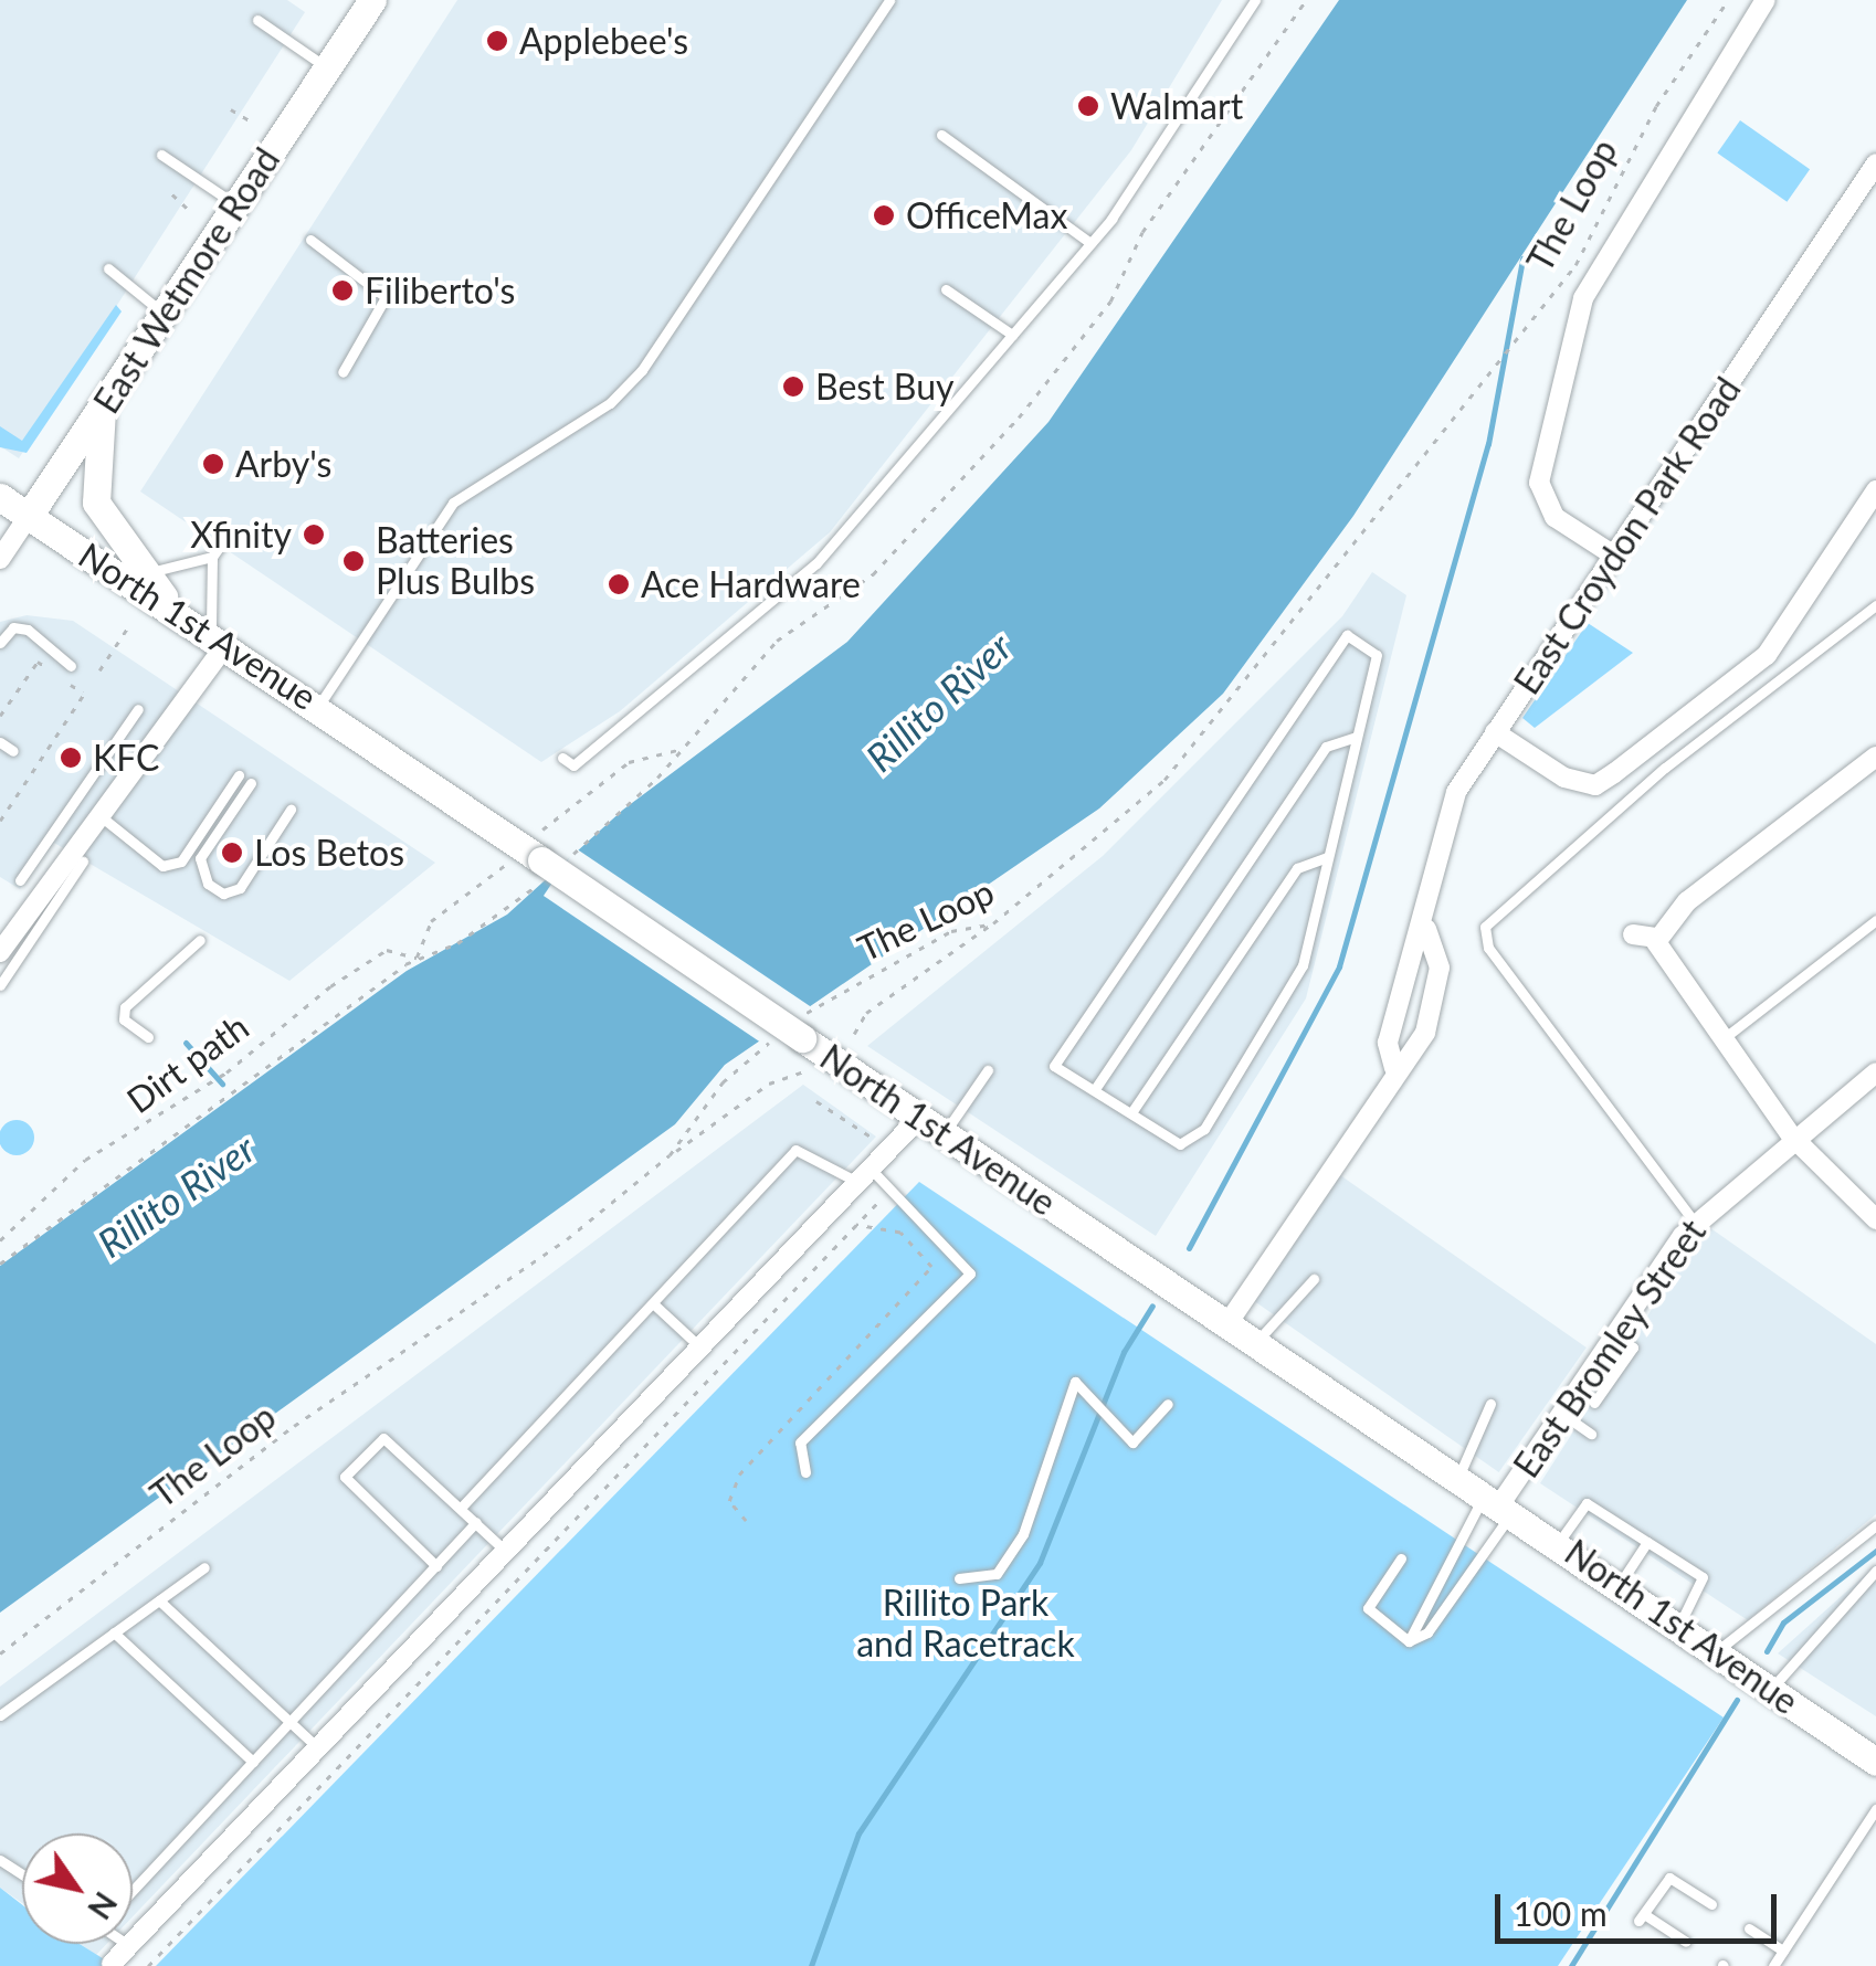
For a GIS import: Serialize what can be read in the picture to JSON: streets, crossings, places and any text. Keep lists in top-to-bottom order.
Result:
{
  "streets": {
    "main road": ["East Wetmore Road", "North 1st Avenue"],
    "street": ["East Croydon Park Road", "East Bromley Street"],
    "path": ["The Loop", "Dirt path"]
  },
  "crossings": [
    ["The Loop", "North 1st Avenue"],
    ["East Wetmore Road", "North 1st Avenue"],
    ["East Croydon Park Road", "North 1st Avenue"],
    ["North 1st Avenue", "East Bromley Street"]
  ],
  "water": ["Rillito River"],
  "parks": ["Rillito Park and Racetrack"],
  "places": [
    "Applebee's",
    "Walmart",
    "OfficeMax",
    "Filiberto's",
    "Best Buy",
    "Arby's",
    "Xfinity",
    "Batteries Plus Bulbs",
    "Ace Hardware",
    "KFC",
    "Los Betos"
  ],
  "scale_bar": "100 m",
  "north": "bottom right"
}
